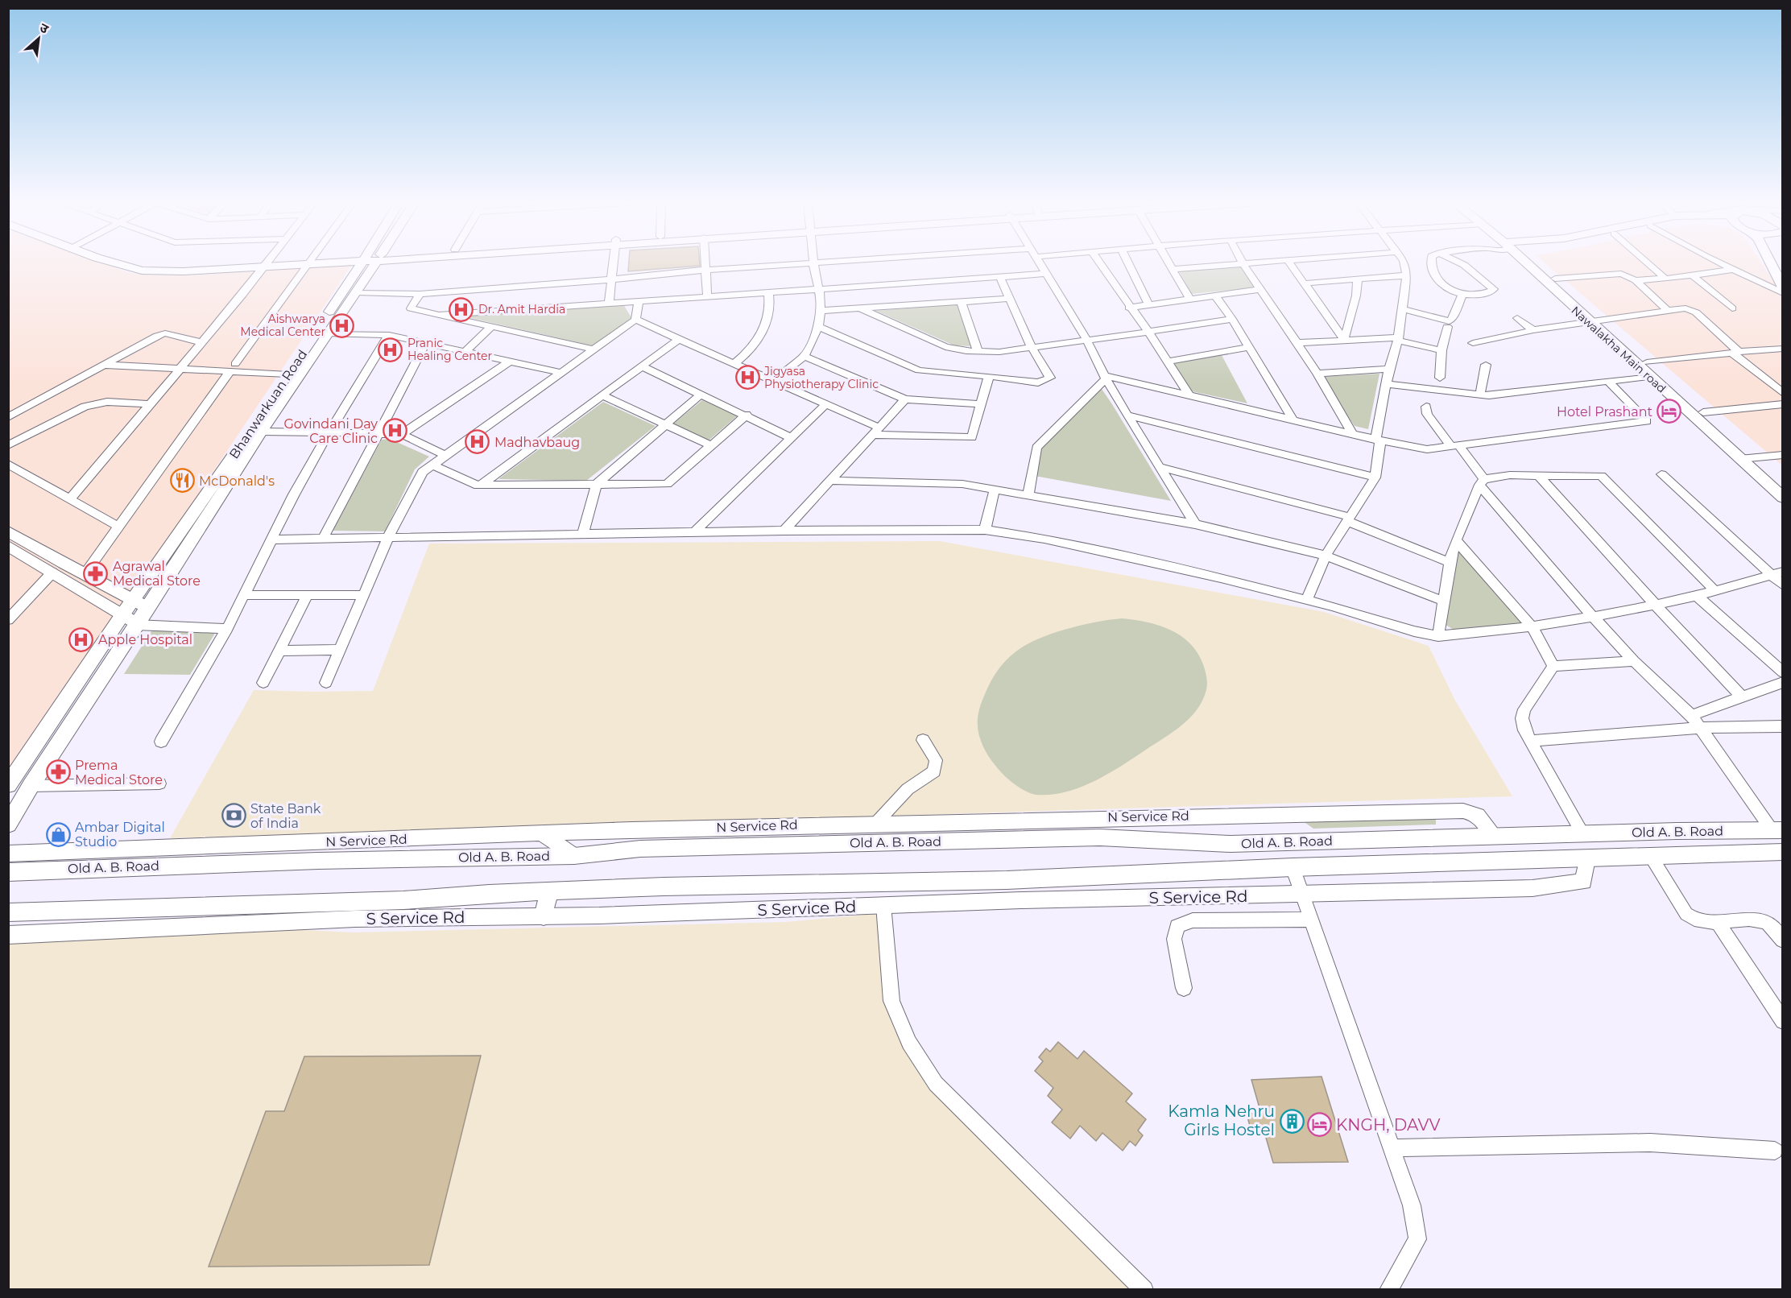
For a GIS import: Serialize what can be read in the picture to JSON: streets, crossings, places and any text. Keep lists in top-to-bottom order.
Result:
{
  "streets": {
    "main road": ["Nawalakha Main road", "Bhanwarkuan Road", "Old A. B. Road"],
    "street": ["N Service Rd", "S Service Rd"]
  },
  "crossings": [
    ["N Service Rd", "Old A. B. Road"],
    ["Old A. B. Road", "S Service Rd"]
  ],
  "places": {
    "hospital": [
      "Dr. Amit Hardia",
      "Aishwarya Medical Center",
      "Pranic Healing Center",
      "Jigyasa Physiotherapy Clinic",
      "Govindani Day Care Clinic",
      "Madhavbaug",
      "Apple Hospital"
    ],
    "hotel": ["Hotel Prashant", "KNGH, DAVV"],
    "restaurant": ["McDonald's"],
    "pharmacy": ["Agrawal Medical Store", "Prema Medical Store"],
    "bank": ["State Bank of India"],
    "shop": ["Ambar Digital Studio"],
    "building": ["Kamla Nehru Girls Hostel"]
  },
  "north": "top right"
}
